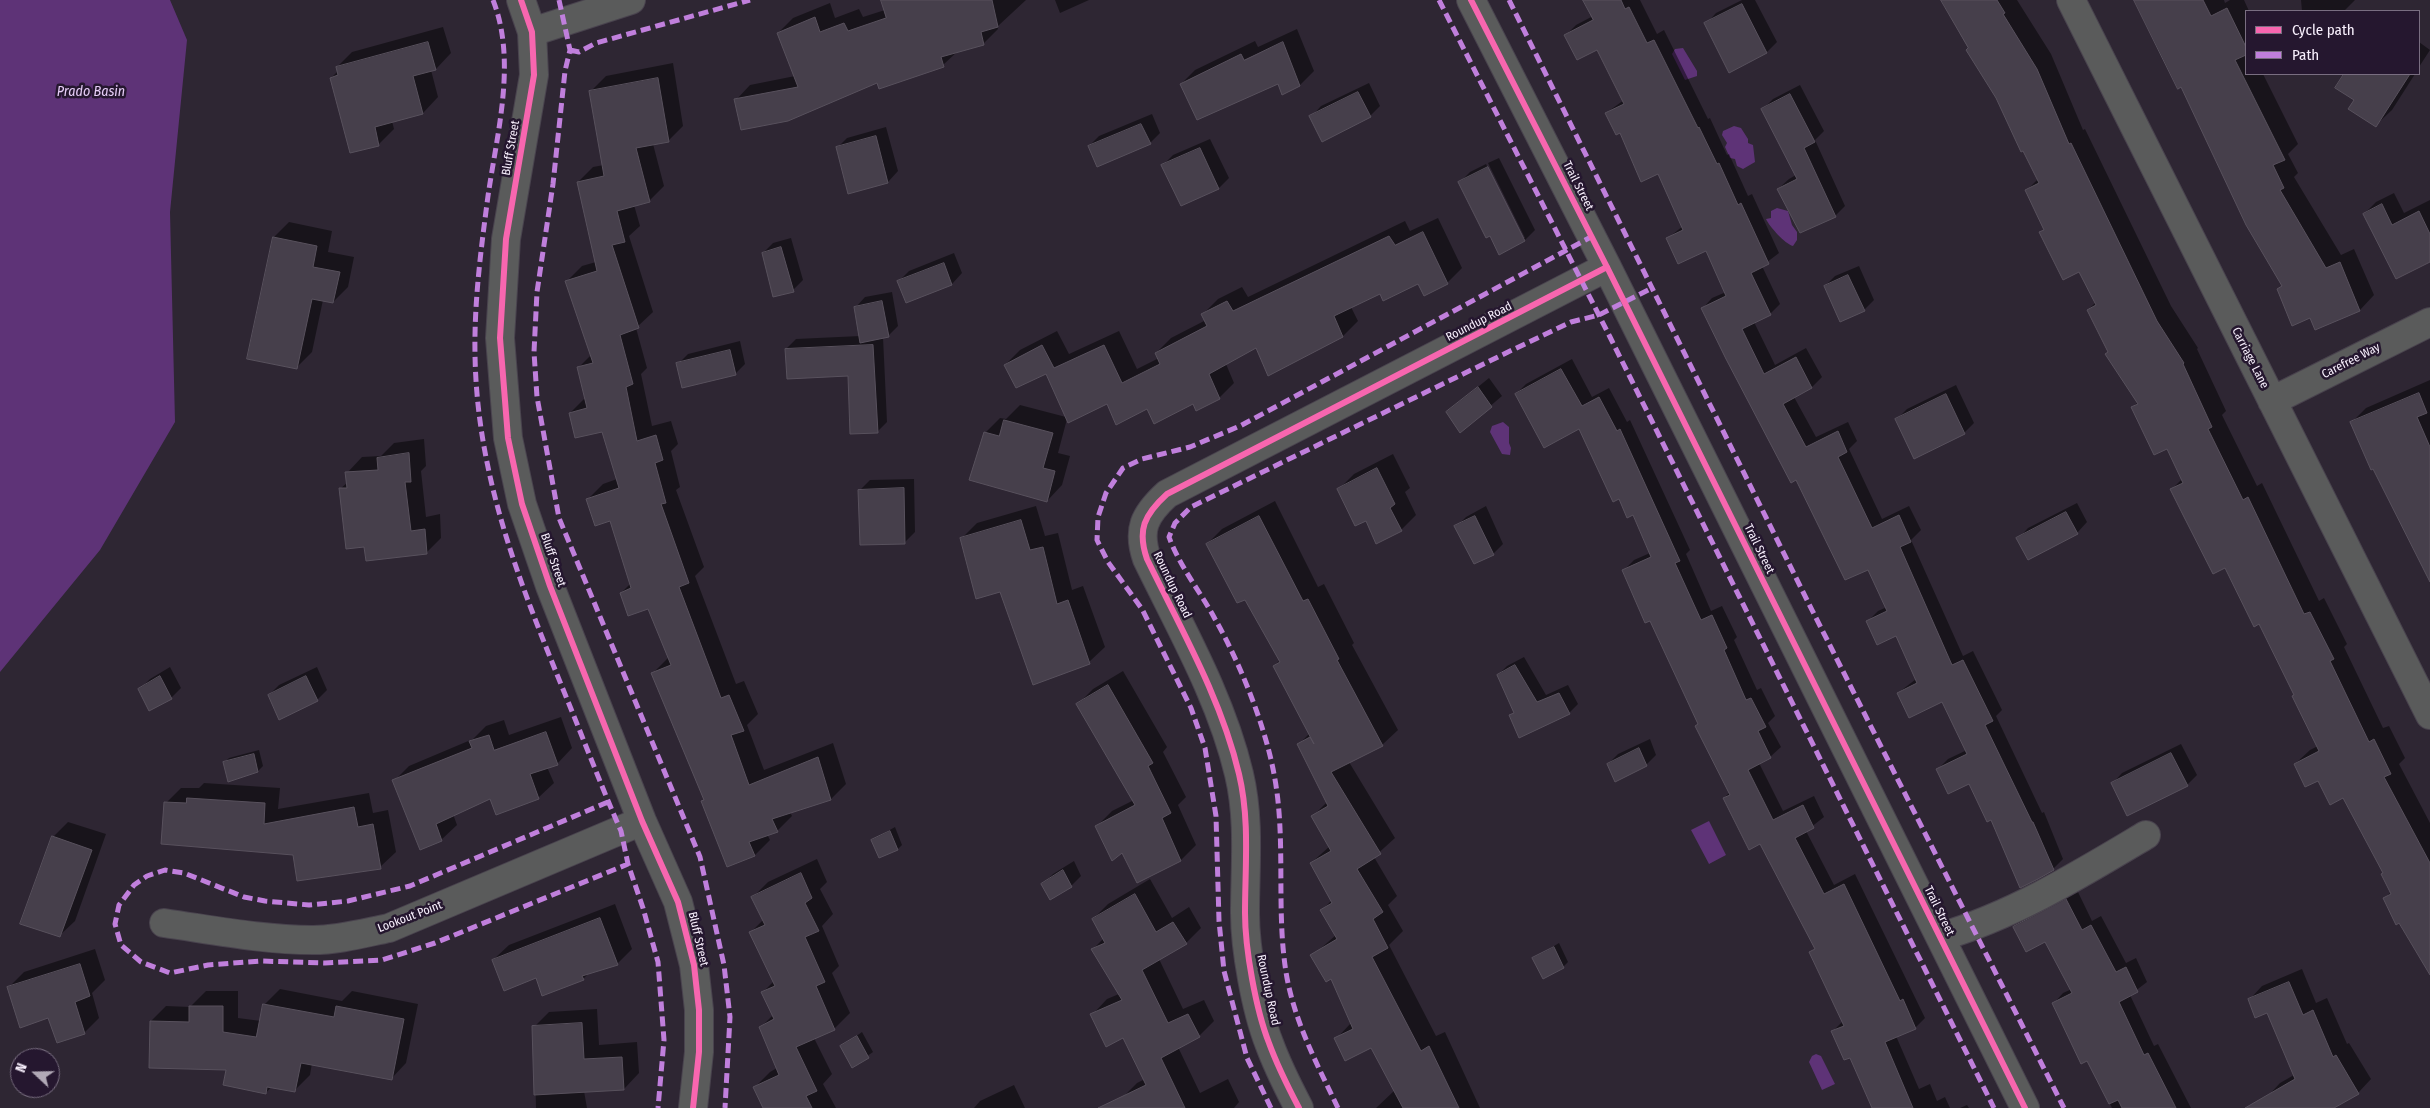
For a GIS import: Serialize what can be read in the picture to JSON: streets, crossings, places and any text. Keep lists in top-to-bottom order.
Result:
{
  "streets": {
    "street": [
      "Bluff Street",
      "Trail Street",
      "Roundup Road",
      "Carriage Lane",
      "Carefree Way",
      "Lookout Point"
    ]
  },
  "crossings": [
    ["Bluff Street", "Lookout Point"],
    ["Trail Street", "Roundup Road"],
    ["Carriage Lane", "Carefree Way"]
  ],
  "water": ["Prado Basin"],
  "legend": ["Cycle path", "Path"],
  "north": "left"
}
